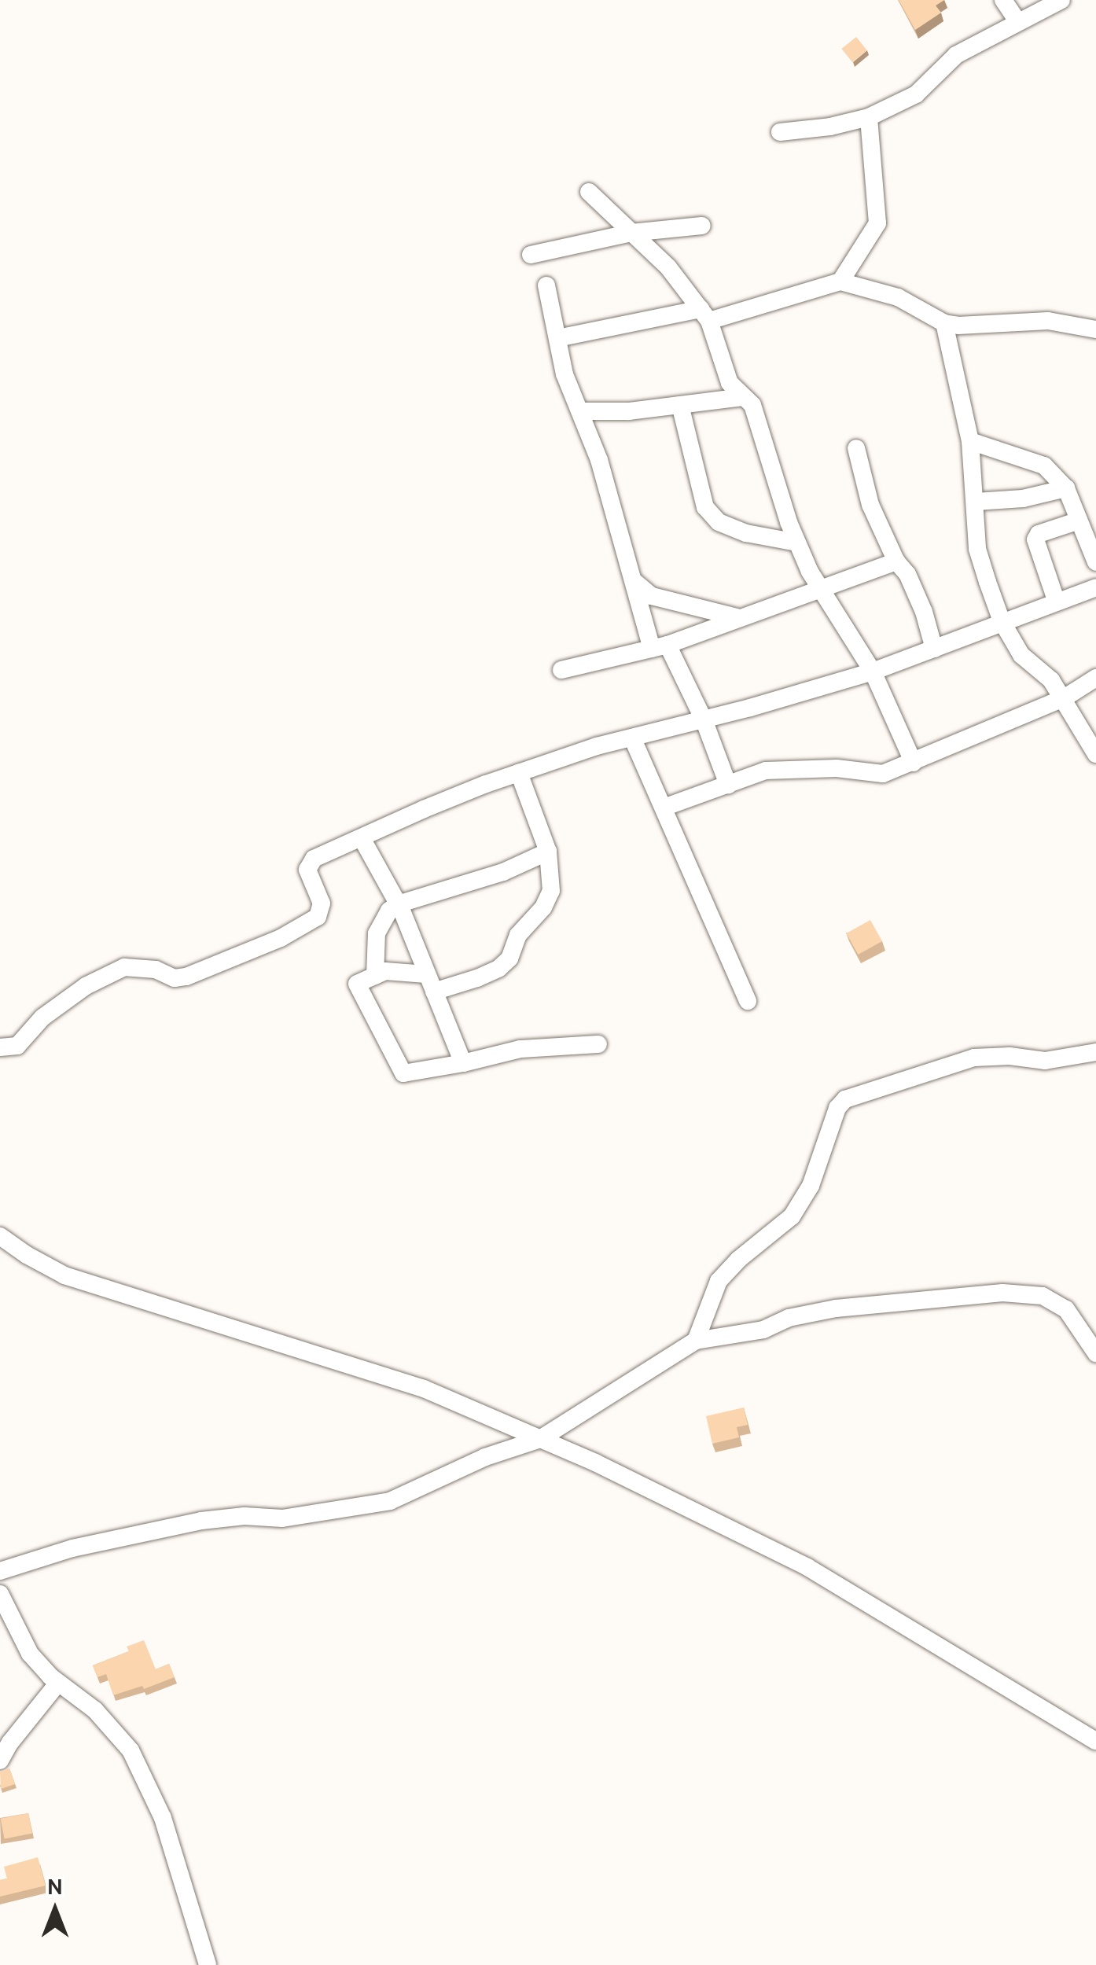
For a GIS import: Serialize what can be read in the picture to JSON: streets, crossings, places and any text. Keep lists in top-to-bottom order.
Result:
{
  "north": "top"
}
